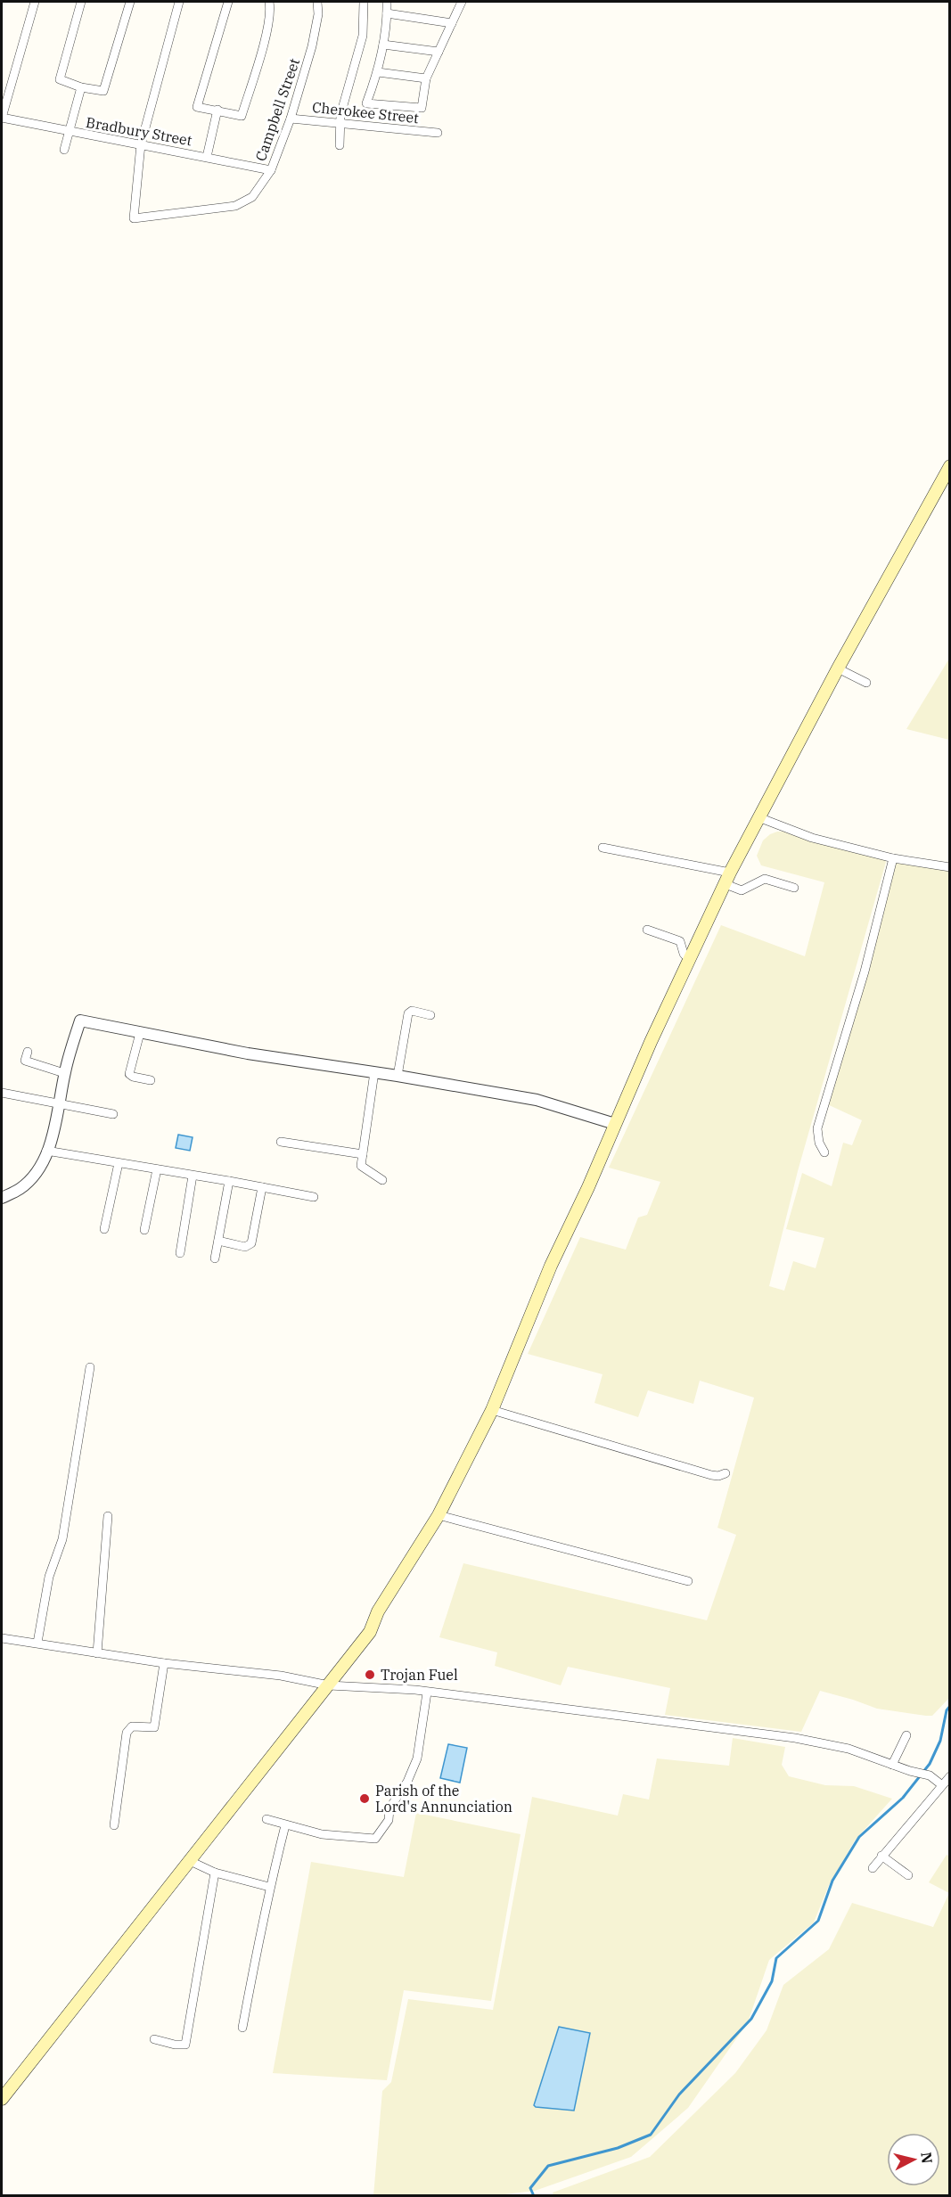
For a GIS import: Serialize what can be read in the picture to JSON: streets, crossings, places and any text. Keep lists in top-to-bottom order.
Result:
{
  "streets": {
    "street": ["Campbell Street", "Cherokee Street", "Bradbury Street"]
  },
  "crossings": [
    ["Campbell Street", "Cherokee Street"],
    ["Campbell Street", "Bradbury Street"]
  ],
  "places": ["Trojan Fuel", "Parish of the Lord's Annunciation"],
  "north": "right"
}
